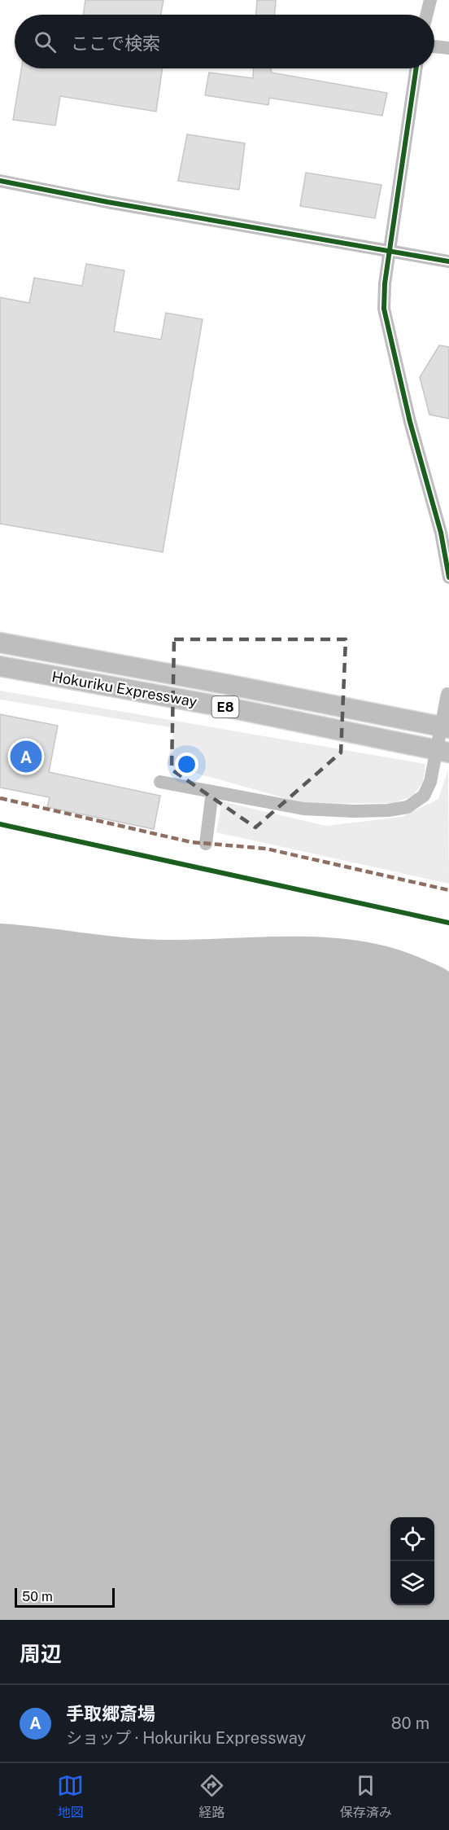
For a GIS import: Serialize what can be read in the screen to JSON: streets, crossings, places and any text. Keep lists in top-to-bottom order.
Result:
{
  "streets": {
    "highway": ["Hokuriku Expressway", "E8"]
  },
  "scale_bar": "50 m",
  "page": {
    "search": "ここで検索",
    "pins": "A",
    "scale": "50 m",
    "heading": "周辺",
    "list": [
      {
        "mark": "A",
        "name": "手取郷斎場",
        "note": "ショップ · Hokuriku Expressway",
        "value": "80 m"
      }
    ],
    "nav": ["地図", "経路", "保存済み"]
  }
}
